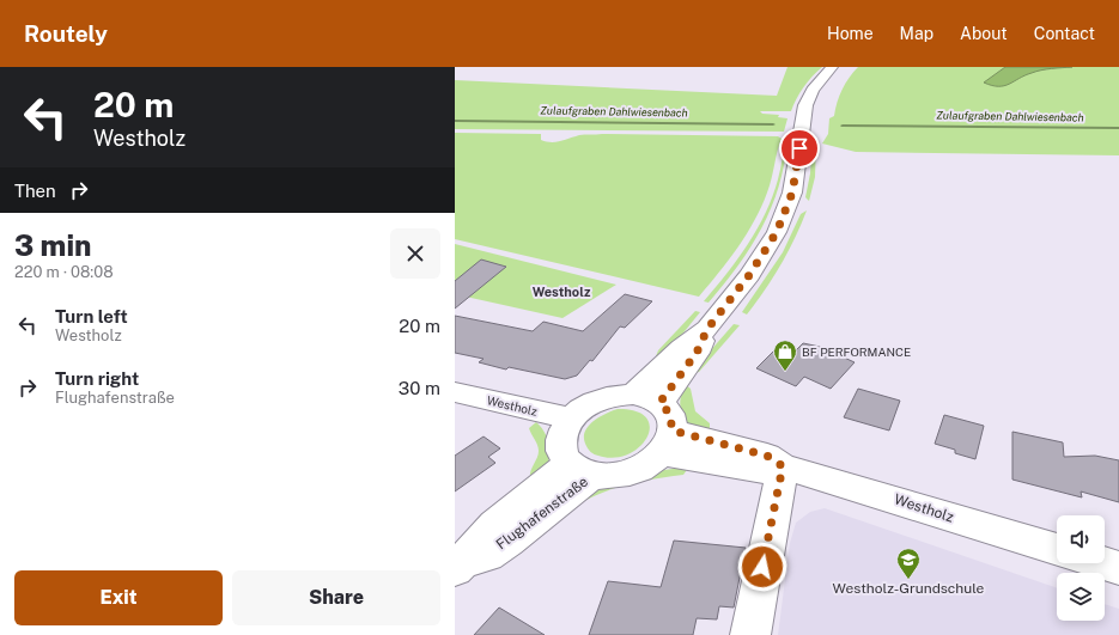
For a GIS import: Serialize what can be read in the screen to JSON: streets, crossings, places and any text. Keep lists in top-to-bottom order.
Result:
{
  "streets": {
    "main road": ["Westholz", "Flughafenstraße"]
  },
  "crossings": [
    ["Westholz", "Flughafenstraße"]
  ],
  "districts": ["Westholz"],
  "water": ["Zulaufgraben Dahlwiesenbach"],
  "places": {
    "shop": ["BF PERFORMANCE"],
    "school or university": ["Westholz-Grundschule"]
  },
  "page": {
    "header": "Routely",
    "nav": [
      "Home",
      "Map",
      "About",
      "Contact"
    ],
    "turn": ["20 m", "Westholz"],
    "then": "Then",
    "heading": ["3 min", "220 m · 08:08"],
    "list": [
      {
        "name": "Turn left",
        "note": "Westholz",
        "value": "20 m"
      },
      {
        "name": "Turn right",
        "note": "Flughafenstraße",
        "value": "30 m"
      }
    ],
    "buttons": ["Exit", "Share"]
  }
}
